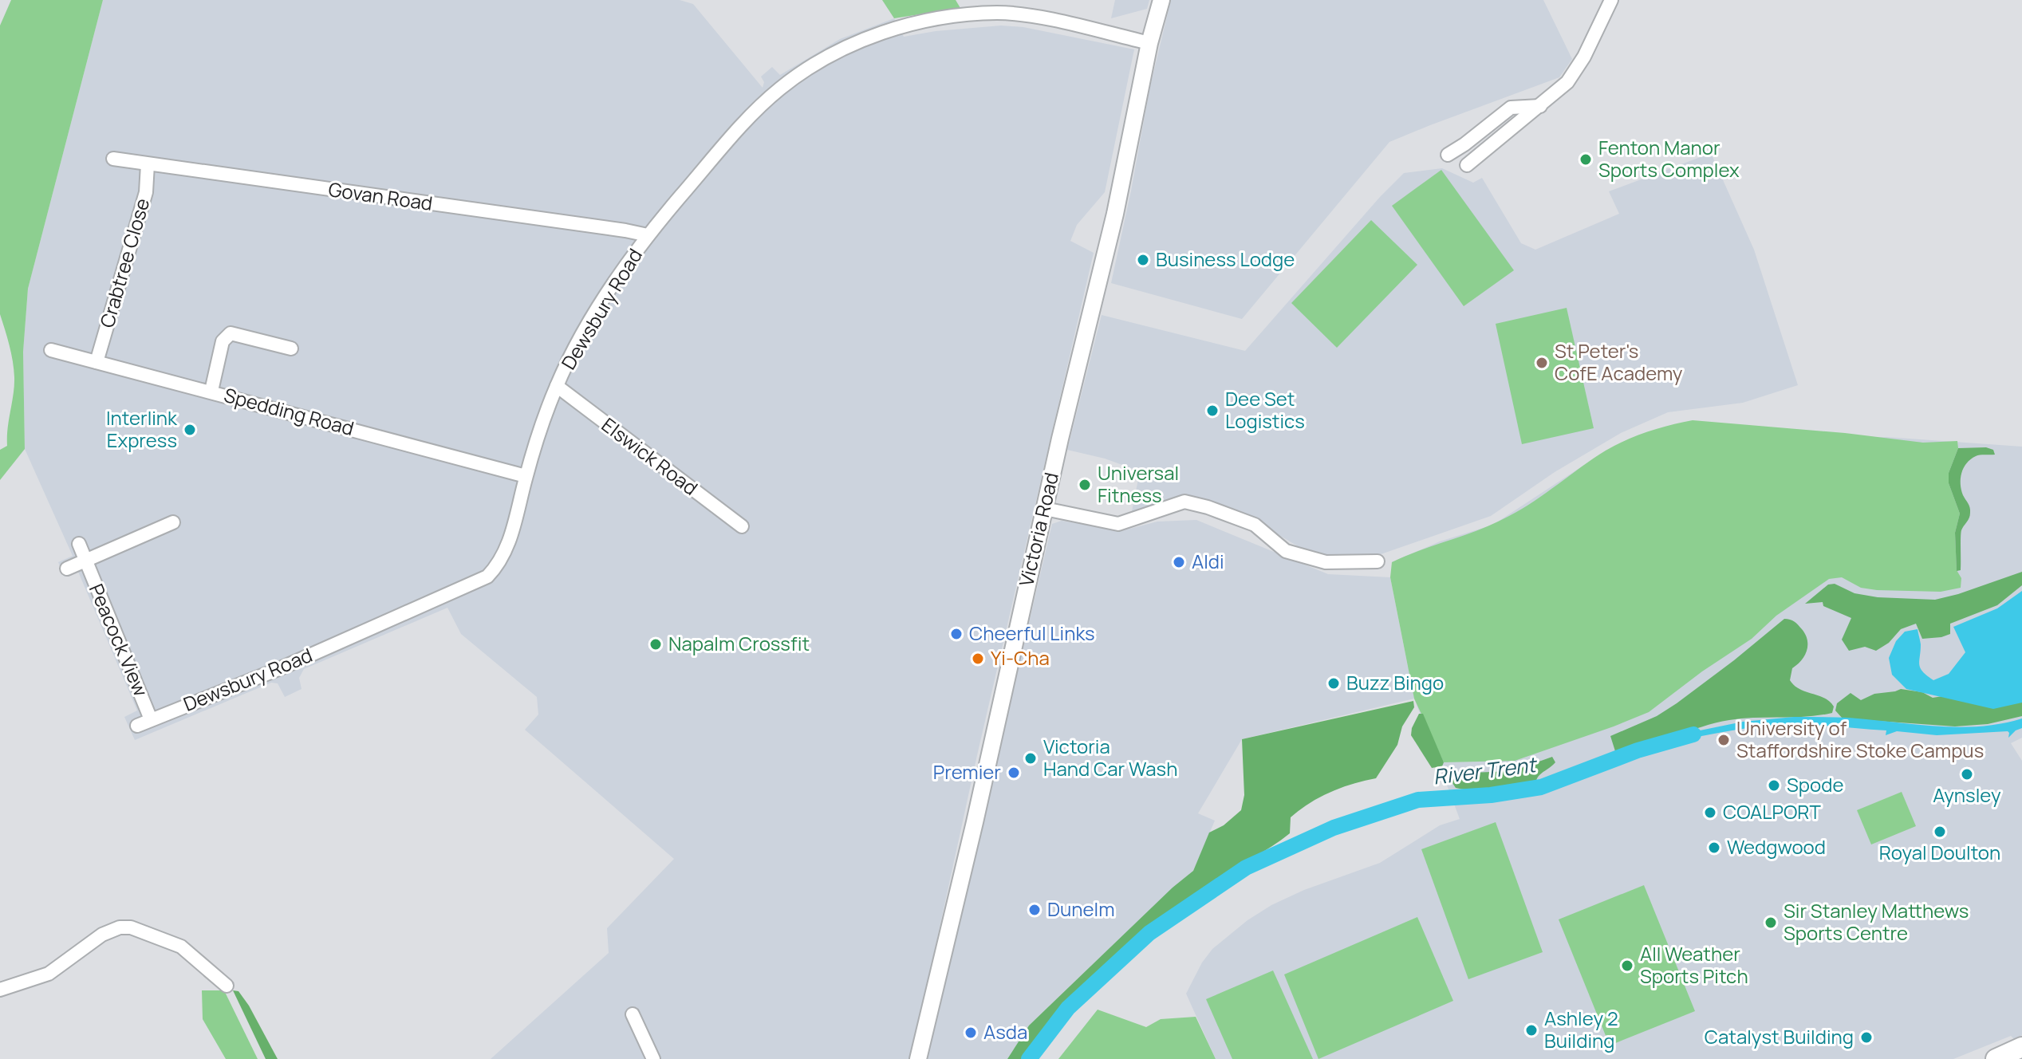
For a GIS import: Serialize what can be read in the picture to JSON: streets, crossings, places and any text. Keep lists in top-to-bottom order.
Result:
{
  "streets": {
    "main road": ["Victoria Road"],
    "street": [
      "Govan Road",
      "Crabtree Close",
      "Dewsbury Road",
      "Spedding Road",
      "Elswick Road",
      "Peacock View"
    ]
  },
  "crossings": [
    ["Govan Road", "Crabtree Close"],
    ["Govan Road", "Dewsbury Road"],
    ["Crabtree Close", "Spedding Road"],
    ["Dewsbury Road", "Spedding Road"],
    ["Dewsbury Road", "Elswick Road"],
    ["Dewsbury Road", "Victoria Road"],
    ["Dewsbury Road", "Peacock View"]
  ],
  "water": ["River Trent"],
  "places": [
    "Fenton Manor Sports Complex",
    "Business Lodge",
    "St Peter's CofE Academy",
    "Dee Set Logistics",
    "Interlink Express",
    "Universal Fitness",
    "Aldi",
    "Cheerful Links",
    "Napalm Crossfit",
    "Yi-Cha",
    "Buzz Bingo",
    "University of Staffordshire Stoke Campus",
    "Victoria Hand Car Wash",
    "Premier",
    "Aynsley",
    "Spode",
    "COALPORT",
    "Royal Doulton",
    "Wedgwood",
    "Dunelm",
    "Sir Stanley Matthews Sports Centre",
    "All Weather Sports Pitch",
    "Ashley 2 Building",
    "Asda",
    "Catalyst Building"
  ]
}
